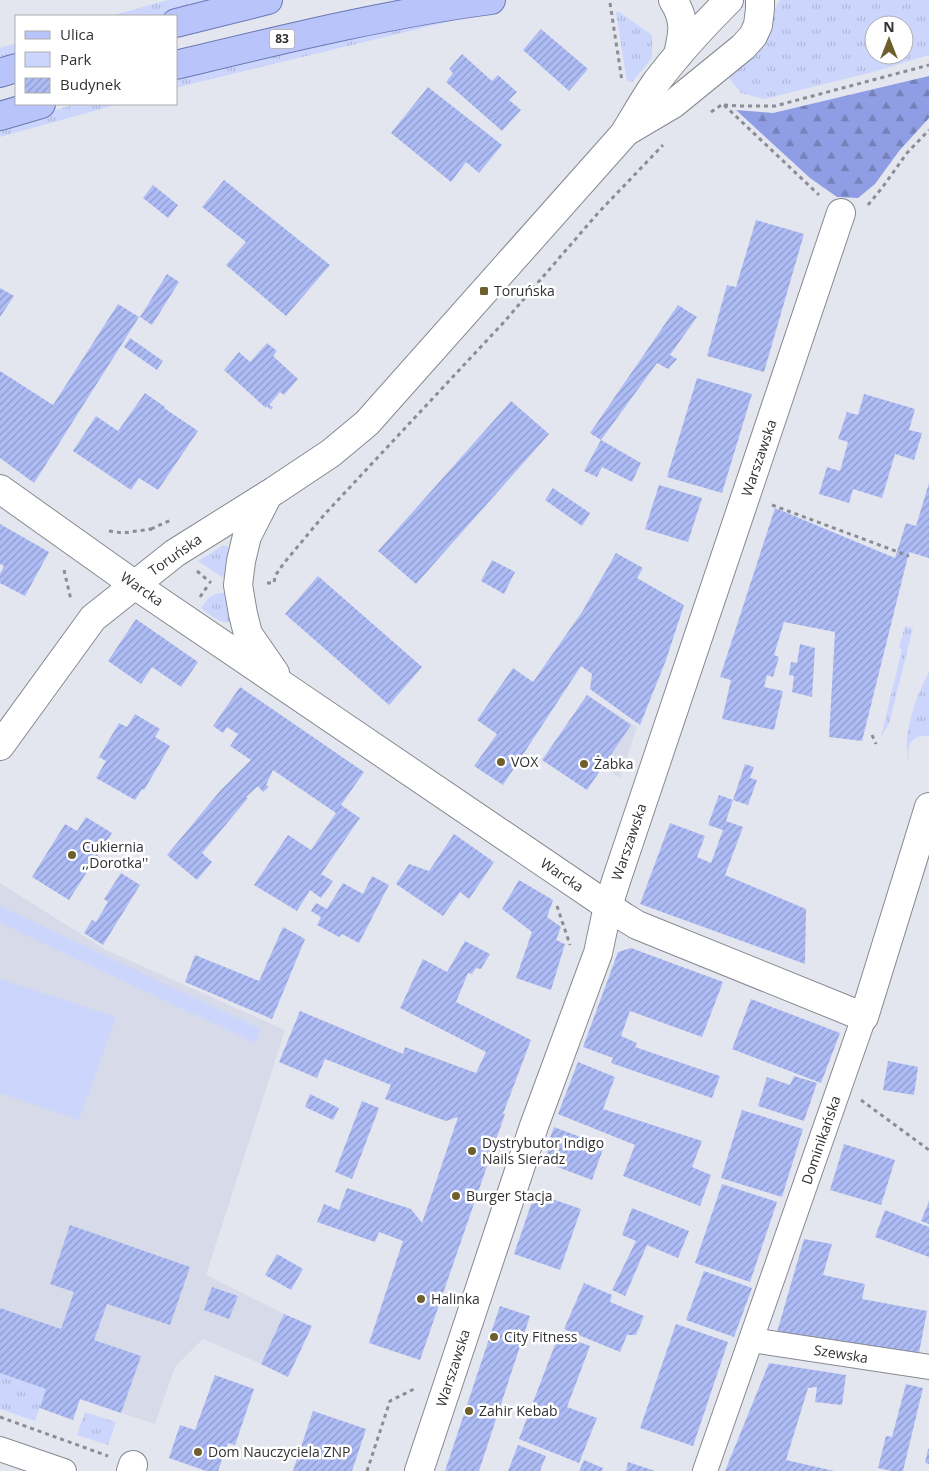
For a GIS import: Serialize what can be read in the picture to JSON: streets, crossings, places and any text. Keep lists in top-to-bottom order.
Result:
{
  "streets": {
    "main road": ["83"],
    "street": [
      "Warszawska",
      "Toruńska",
      "Warcka",
      "Dominikańska",
      "Szewska"
    ]
  },
  "crossings": [
    ["Warszawska", "Warcka"],
    ["Toruńska", "Warcka"],
    ["Warcka", "Dominikańska"],
    ["Dominikańska", "Szewska"]
  ],
  "places": {
    "transit": ["Toruńska"],
    "other": [
      "VOX",
      "Żabka",
      "Cukiernia ,,Dorotka''",
      "Dystrybutor Indigo Nails Sieradz",
      "Burger Stacja",
      "Halinka",
      "City Fitness",
      "Zahir Kebab",
      "Dom Nauczyciela ZNP"
    ]
  },
  "legend": ["Ulica", "Park", "Budynek"],
  "north": "top"
}
